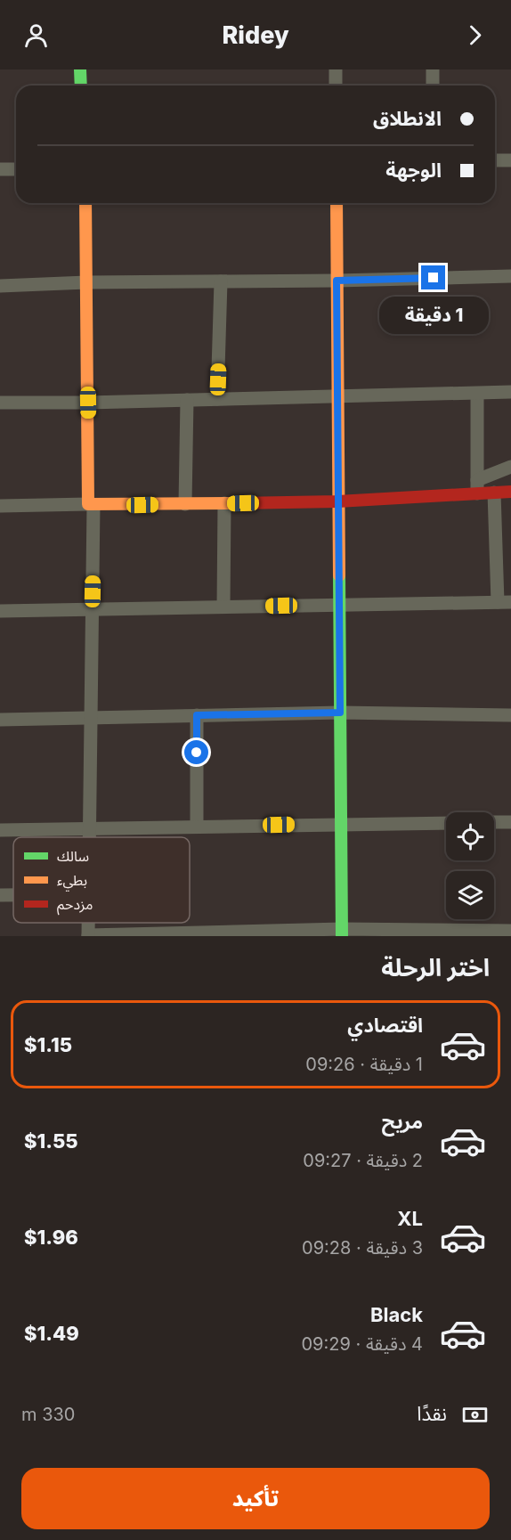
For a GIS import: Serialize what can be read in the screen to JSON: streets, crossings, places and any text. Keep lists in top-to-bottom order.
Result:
{
  "legend": ["سالك", "بطيء", "مزدحم"],
  "page": {
    "header": "Ridey",
    "banner": ["الانطلاق", "الوجهة"],
    "bubble": "1 دقيقة",
    "heading": "اختر الرحلة",
    "list": [
      {
        "name": "اقتصادي",
        "note": "1 دقيقة · 09:26",
        "value": "$1.15"
      },
      {
        "name": "مريح",
        "note": "2 دقيقة · 09:27",
        "value": "$1.55"
      },
      {
        "name": "XL",
        "note": "3 دقيقة · 09:28",
        "value": "$1.96"
      },
      {
        "name": "Black",
        "note": "4 دقيقة · 09:29",
        "value": "$1.49"
      }
    ],
    "pay": ["نقدًا", "330 m"],
    "buttons": "تأكيد"
  }
}
